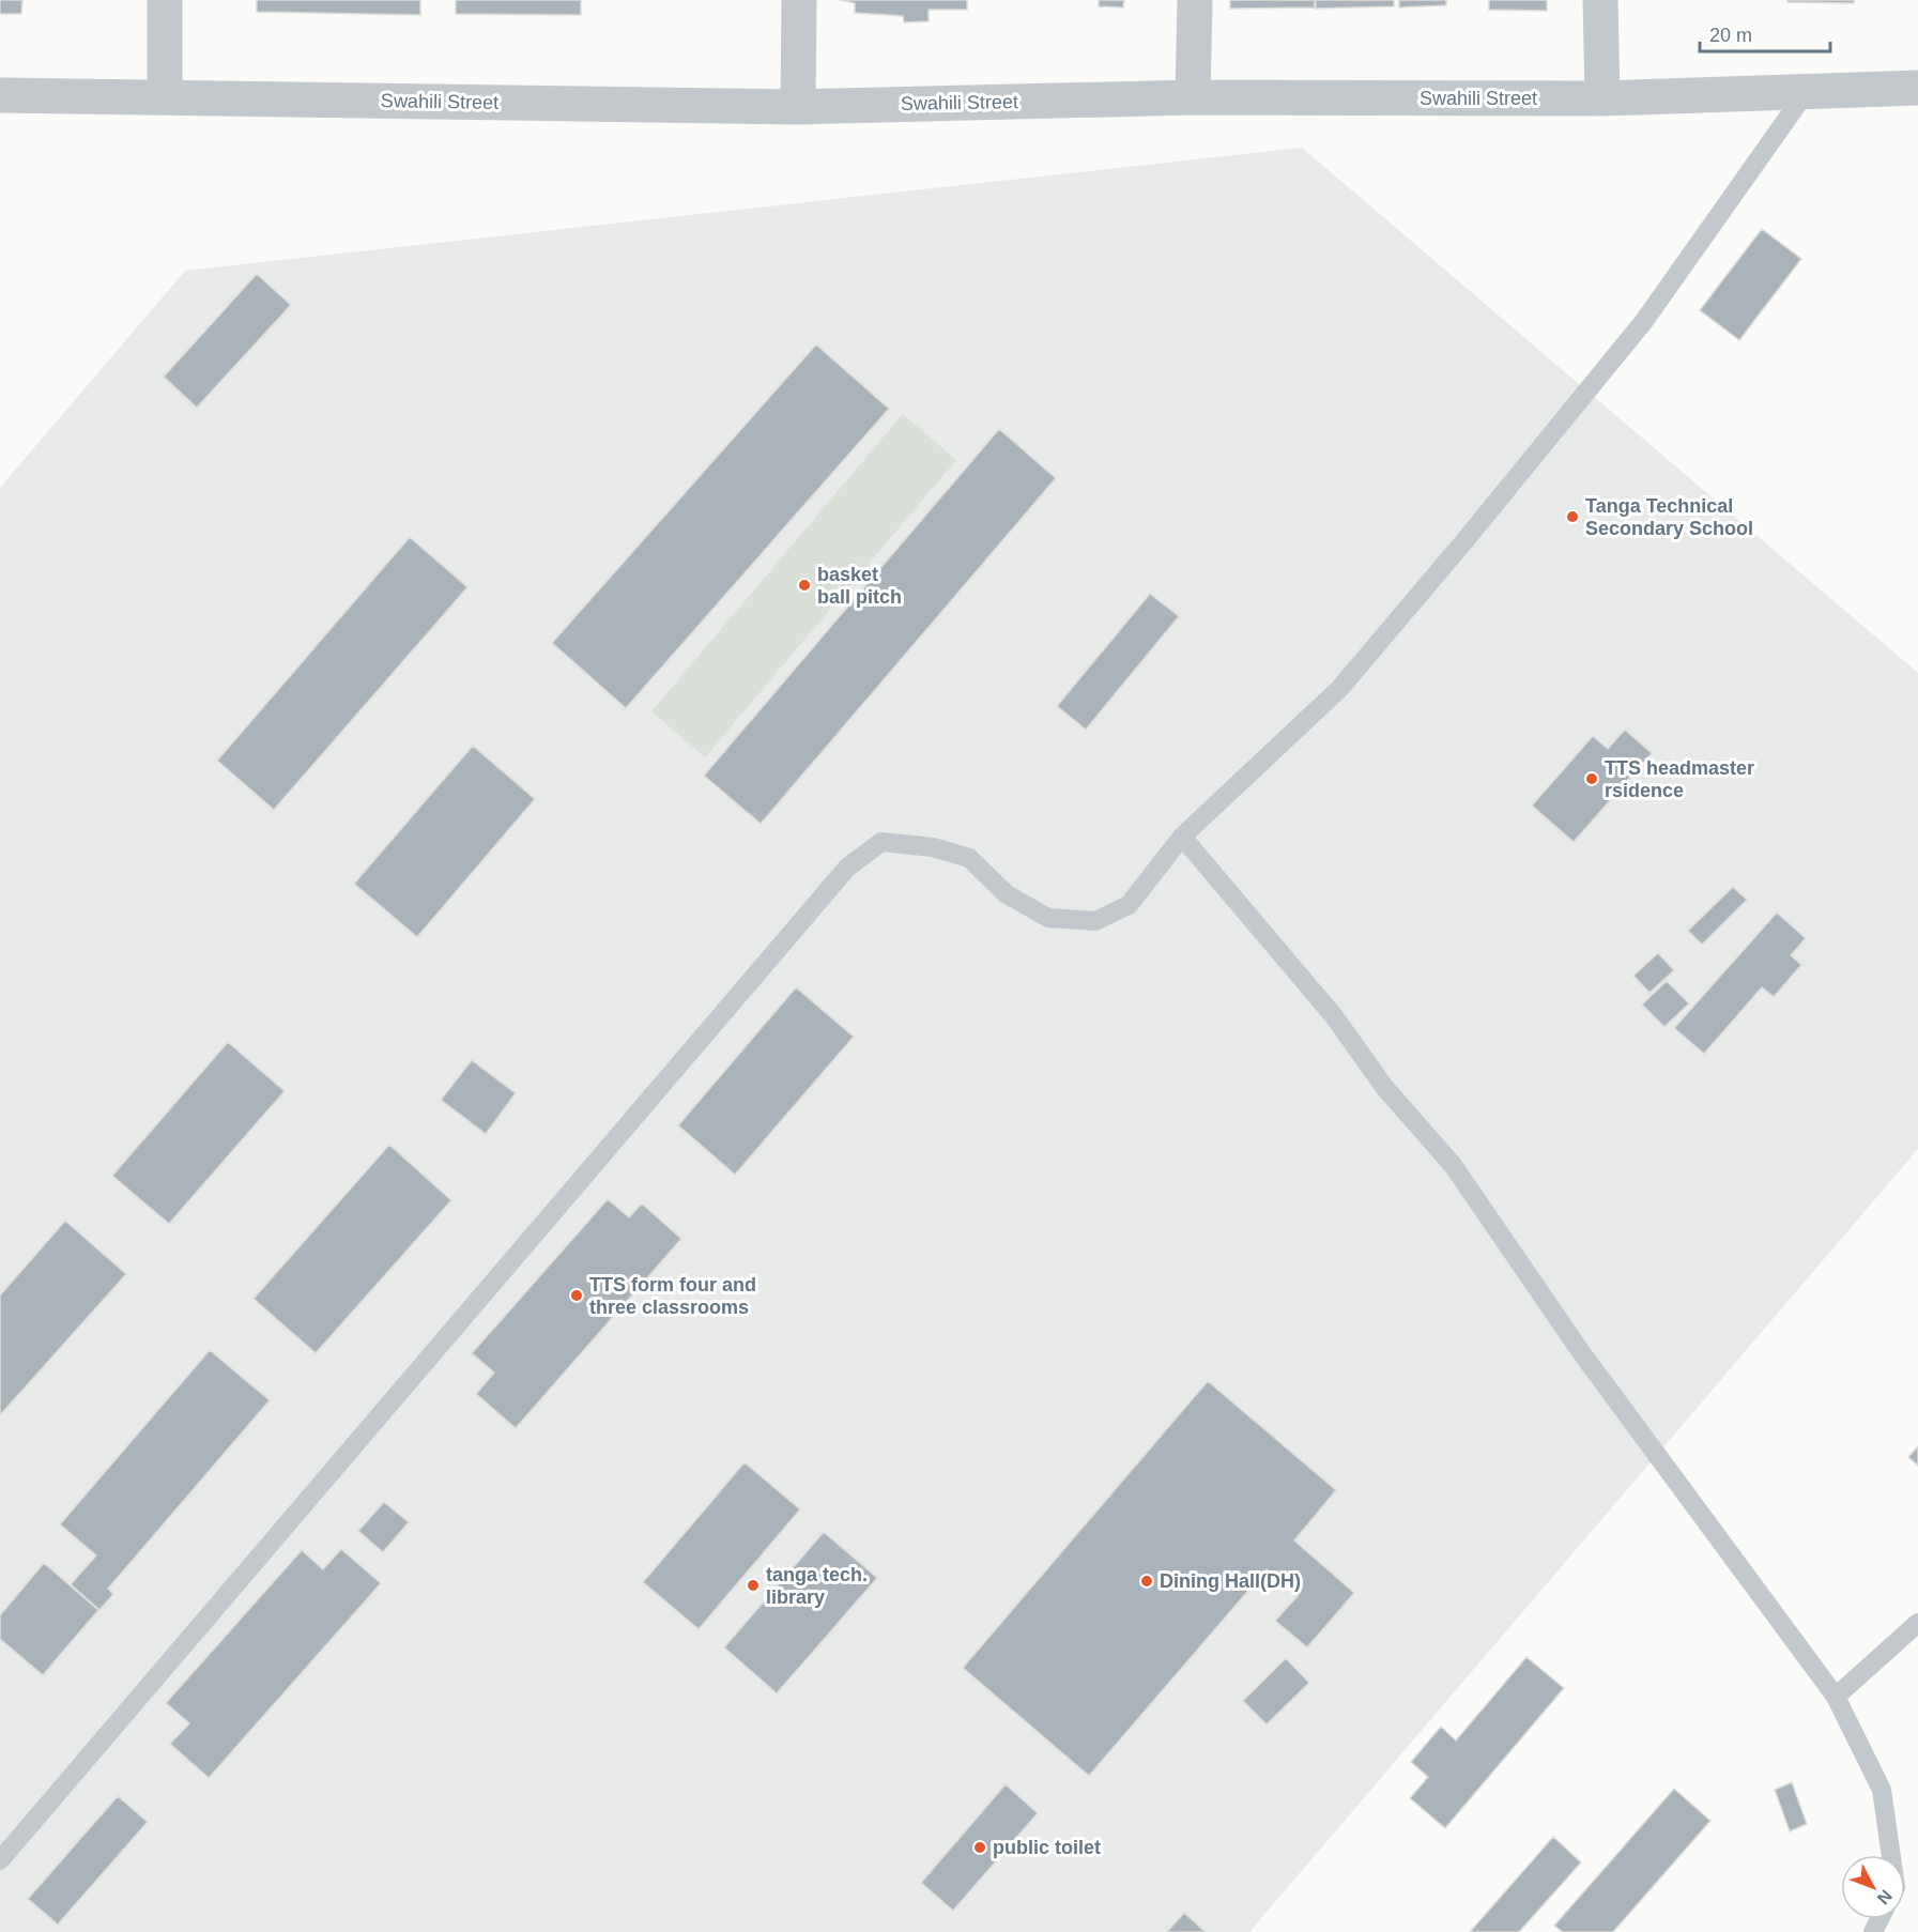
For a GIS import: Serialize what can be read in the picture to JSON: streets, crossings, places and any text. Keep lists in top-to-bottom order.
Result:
{
  "streets": {
    "street": ["Swahili Street"]
  },
  "places": [
    "Tanga Technical Secondary School",
    "basket ball pitch",
    "TTS headmaster rsidence",
    "TTS form four and three classrooms",
    "Dining Hall(DH)",
    "tanga tech. library",
    "public toilet"
  ],
  "scale_bar": "20 m",
  "north": "bottom right"
}
